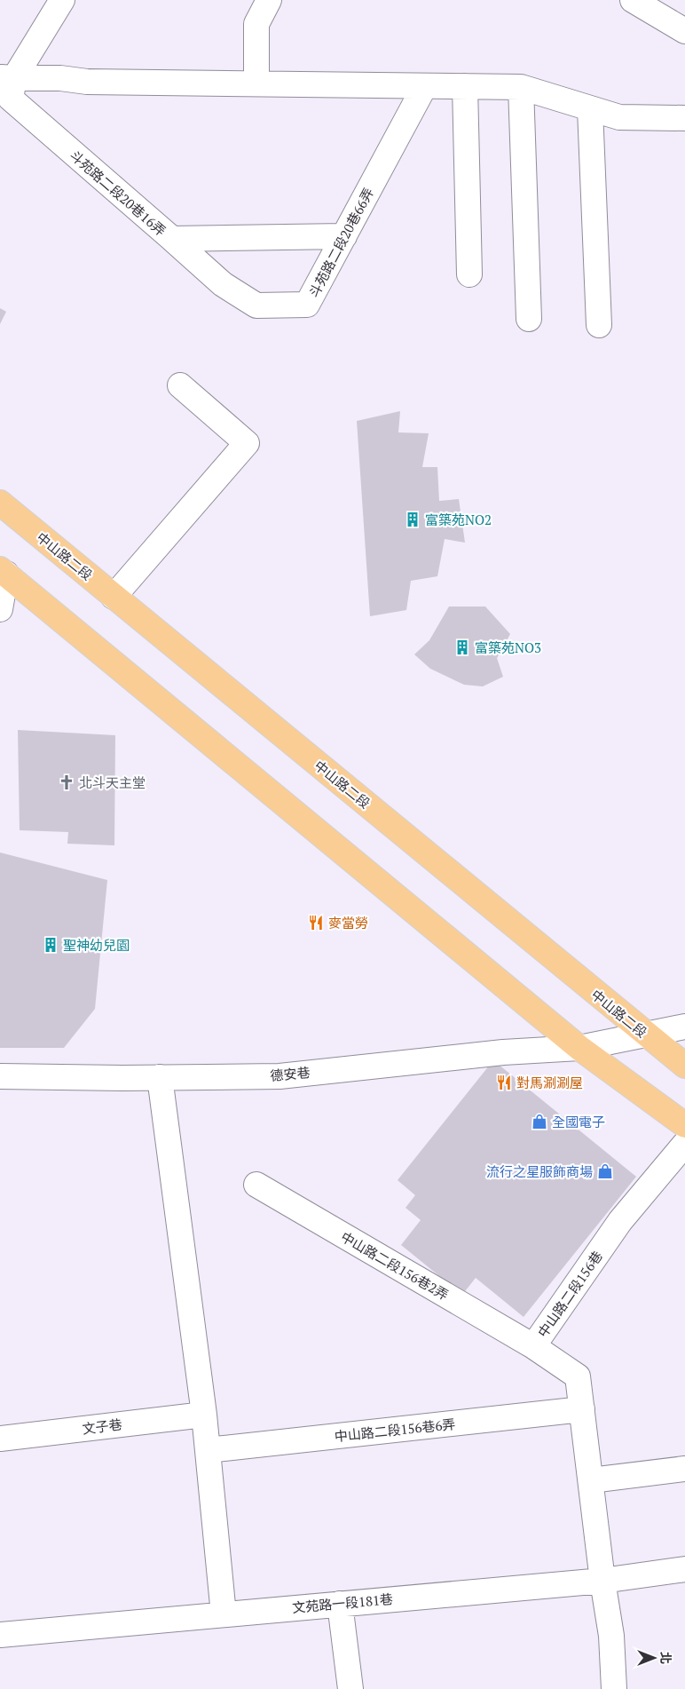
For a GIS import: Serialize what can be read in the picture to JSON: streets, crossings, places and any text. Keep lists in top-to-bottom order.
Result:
{
  "streets": {
    "main road": ["中山路二段"],
    "street": [
      "斗苑路二段20巷16弄",
      "斗苑路二段20巷66弄",
      "德安巷",
      "中山路二段156巷2弄",
      "中山路二段156巷",
      "文子巷",
      "中山路二段156巷6弄",
      "文苑路一段181巷"
    ]
  },
  "crossings": [
    ["斗苑路二段20巷16弄", "斗苑路二段20巷66弄"],
    ["中山路二段", "德安巷"],
    ["中山路二段156巷2弄", "中山路二段156巷"],
    ["中山路二段156巷", "中山路二段156巷6弄"],
    ["中山路二段156巷", "文苑路一段181巷"]
  ],
  "places": {
    "building": ["富築苑NO2", "富築苑NO3", "聖神幼兒園"],
    "church": ["北斗天主堂"],
    "restaurant": ["麥當勞", "對馬涮涮屋"],
    "shop": ["全國電子", "流行之星服飾商場"]
  },
  "north": "right"
}
